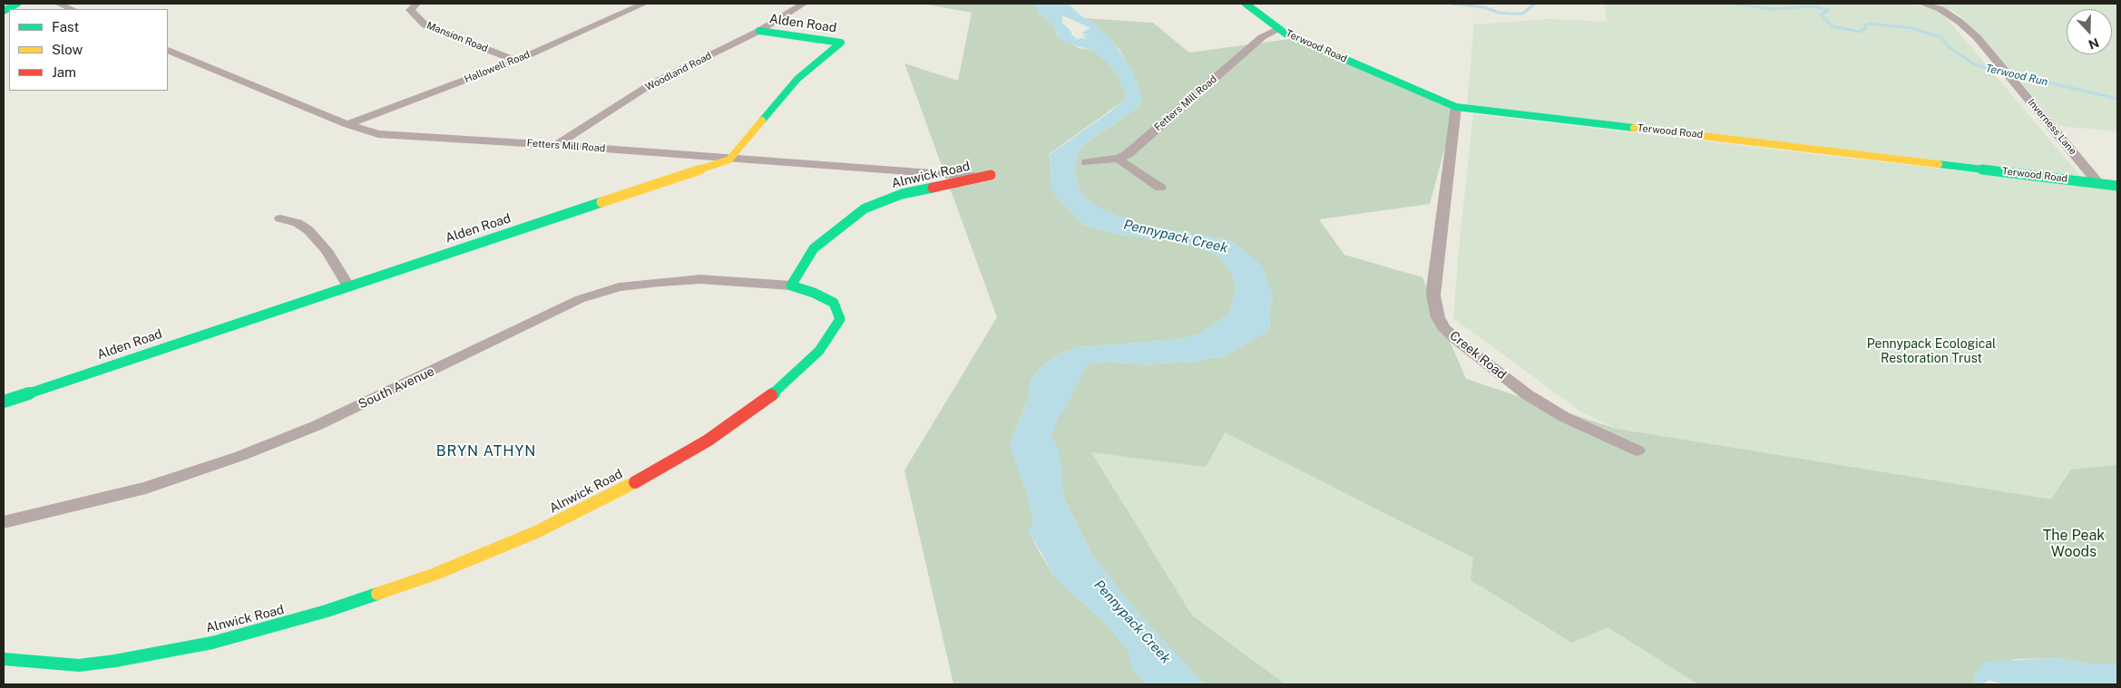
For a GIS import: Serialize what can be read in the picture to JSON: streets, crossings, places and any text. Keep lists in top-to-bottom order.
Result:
{
  "streets": {
    "street": [
      "Alden Road",
      "Mansion Road",
      "Terwood Road",
      "Hallowell Road",
      "Woodland Road",
      "Fetters Mill Road",
      "Inverness Lane",
      "Alnwick Road",
      "Creek Road",
      "South Avenue"
    ]
  },
  "crossings": [
    ["Alden Road", "Woodland Road"],
    ["Alden Road", "Fetters Mill Road"],
    ["Mansion Road", "Hallowell Road"],
    ["Terwood Road", "Fetters Mill Road"],
    ["Terwood Road", "Inverness Lane"],
    ["Terwood Road", "Creek Road"],
    ["Hallowell Road", "Fetters Mill Road"],
    ["Woodland Road", "Fetters Mill Road"],
    ["Fetters Mill Road", "Alnwick Road"],
    ["Alnwick Road", "South Avenue"]
  ],
  "districts": ["BRYN ATHYN"],
  "water": ["Terwood Run", "Pennypack Creek"],
  "parks": ["Pennypack Ecological Restoration Trust", "The Peak Woods"],
  "legend": ["Fast", "Slow", "Jam"],
  "north": "bottom"
}
